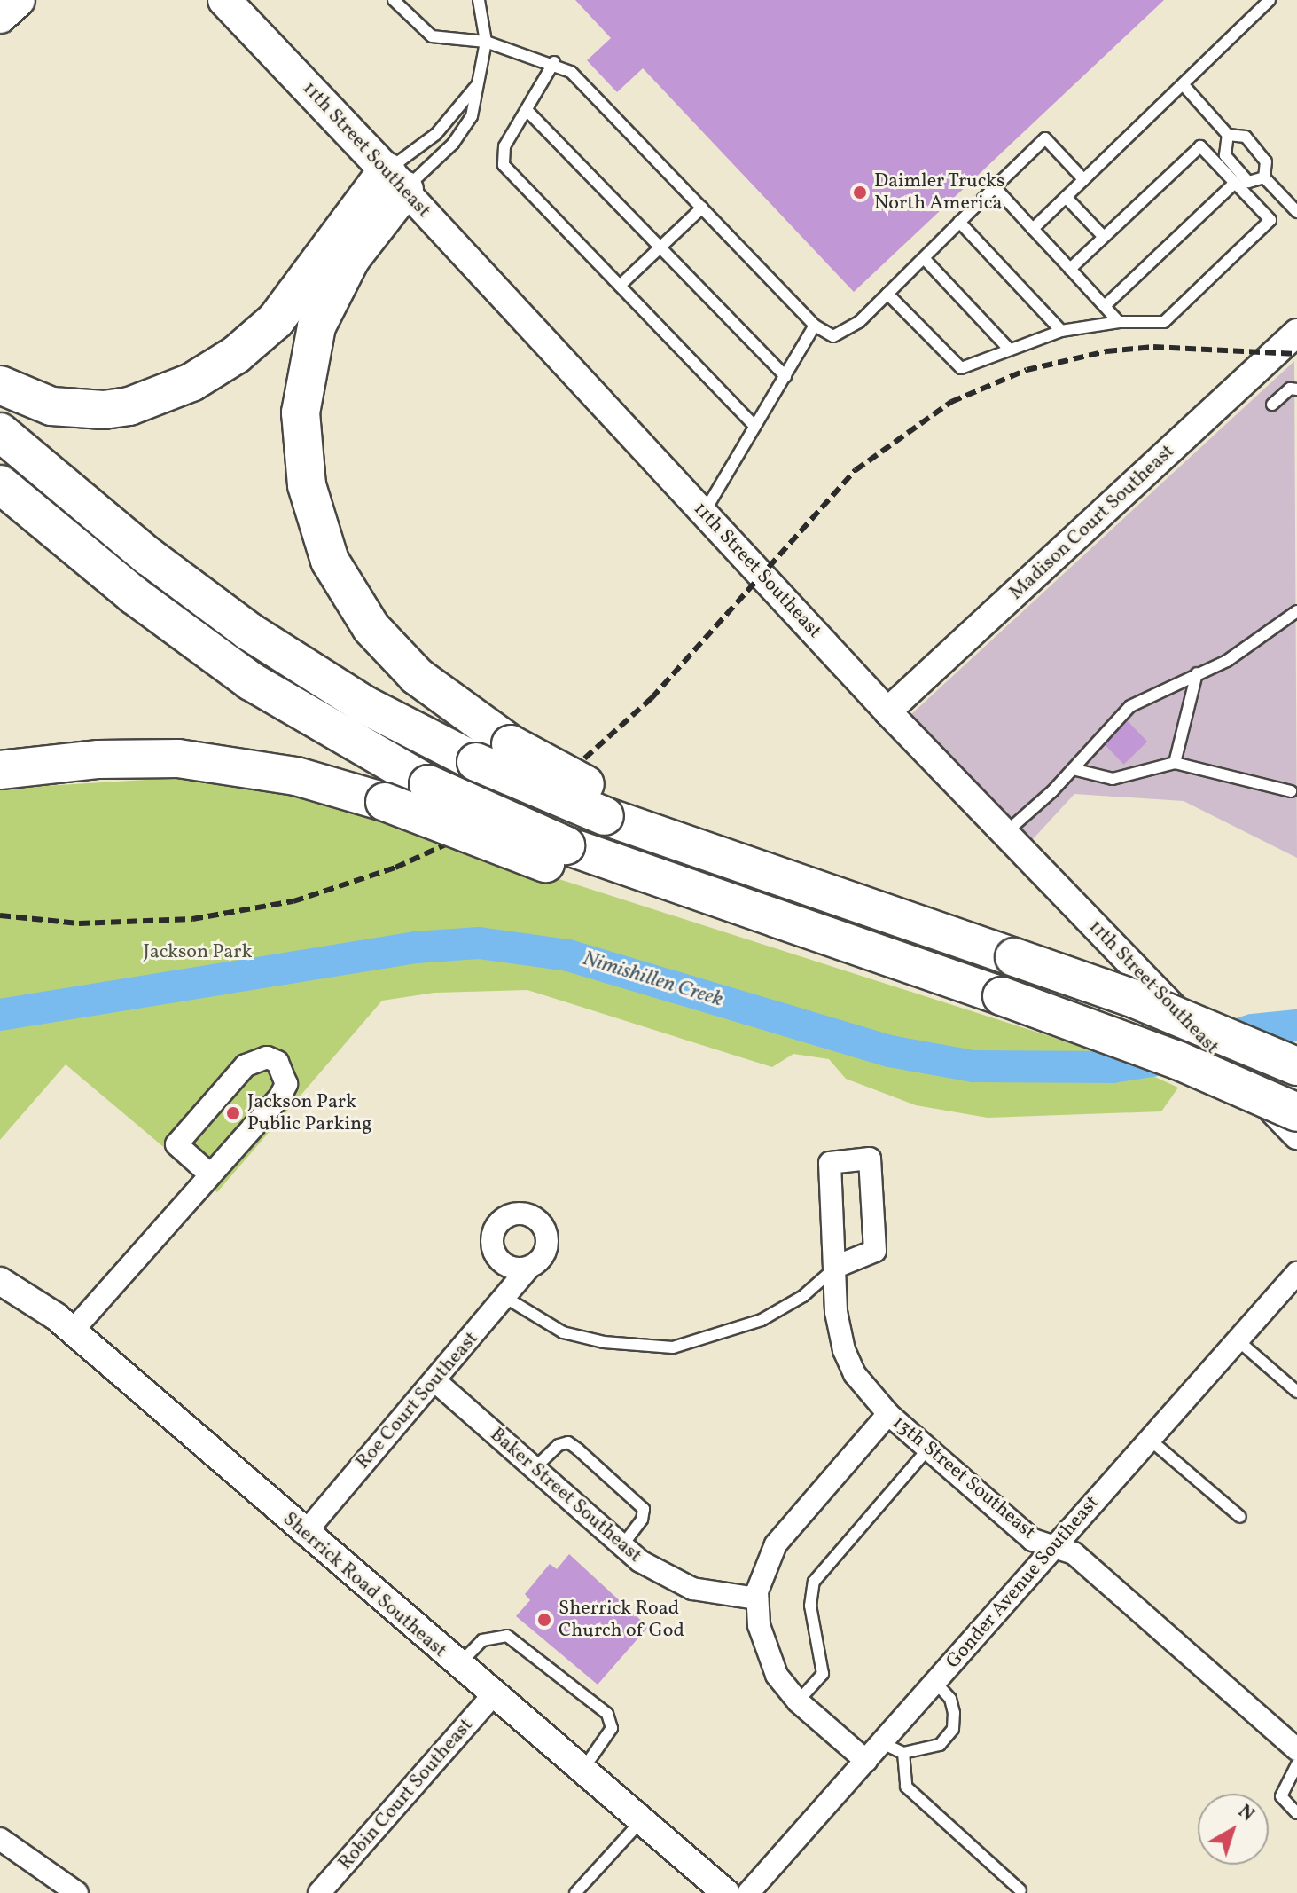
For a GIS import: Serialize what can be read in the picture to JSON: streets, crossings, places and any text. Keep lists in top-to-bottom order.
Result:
{
  "streets": {
    "main road": ["11th Street Southeast"],
    "street": [
      "Madison Court Southeast",
      "Roe Court Southeast",
      "13th Street Southeast",
      "Baker Street Southeast",
      "Gonder Avenue Southeast",
      "Sherrick Road Southeast",
      "Robin Court Southeast"
    ]
  },
  "crossings": [
    ["11th Street Southeast", "Madison Court Southeast"],
    ["Roe Court Southeast", "Baker Street Southeast"],
    ["Roe Court Southeast", "Sherrick Road Southeast"],
    ["13th Street Southeast", "Gonder Avenue Southeast"],
    ["Sherrick Road Southeast", "Robin Court Southeast"]
  ],
  "water": ["Nimishillen Creek"],
  "parks": ["Jackson Park"],
  "places": ["Daimler Trucks North America", "Jackson Park Public Parking", "Sherrick Road Church of God"],
  "north": "top right"
}
